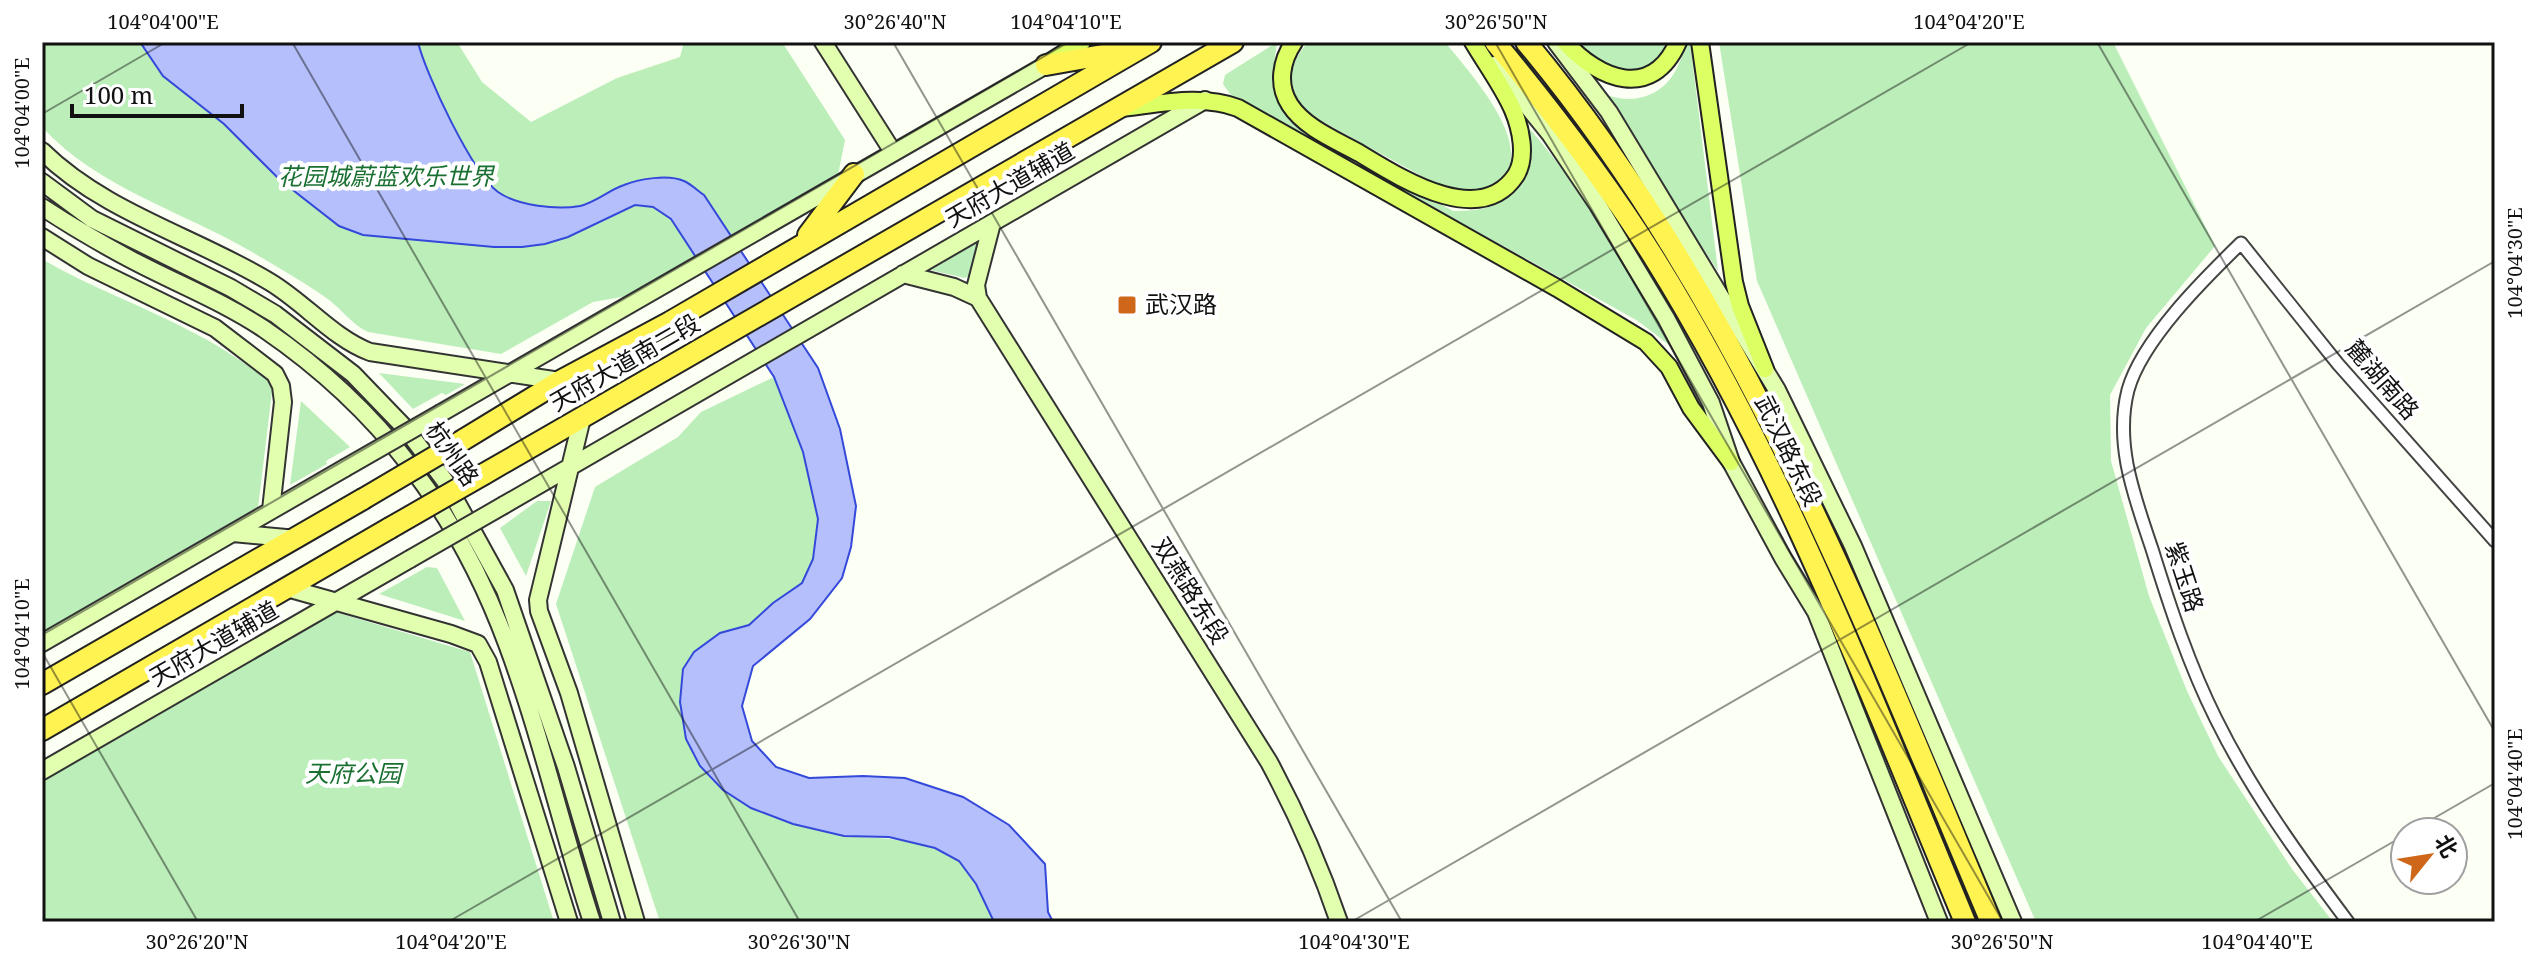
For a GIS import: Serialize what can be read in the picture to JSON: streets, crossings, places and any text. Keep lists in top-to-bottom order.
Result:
{
  "streets": {
    "highway": ["天府大道南二段", "武汉路东段"],
    "main road": ["天府大道辅道", "杭州路", "双燕路东段"],
    "street": ["麓湖南路", "紫玉路"]
  },
  "crossings": [
    ["麓湖南路", "紫玉路"]
  ],
  "parks": ["花园城蔚蓝欢乐世界", "天府公园"],
  "places": {
    "transit": ["武汉路"]
  },
  "scale_bar": "100 m",
  "north": "top right",
  "coordinates": [
    "104°04'00\"E",
    "30°26'40\"N",
    "104°04'10\"E",
    "30°26'50\"N",
    "104°04'20\"E",
    "104°04'30\"E",
    "104°04'40\"E",
    "30°26'20\"N",
    "30°26'30\"N"
  ]
}
